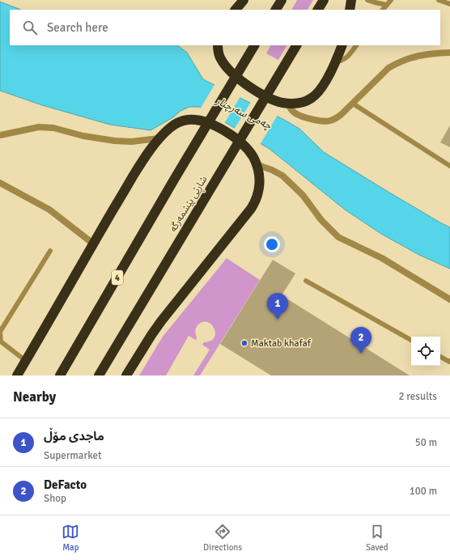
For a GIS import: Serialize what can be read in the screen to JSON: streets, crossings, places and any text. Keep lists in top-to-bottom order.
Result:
{
  "streets": {
    "highway": ["شاڕێی پێشمەرگە", "4"]
  },
  "water": ["چەمی سەرچنار"],
  "places": ["Maktab khafaf"],
  "page": {
    "search": "Search here",
    "pins": ["1", "2"],
    "heading": ["Nearby", "2 results"],
    "list": [
      {
        "mark": "1",
        "name": "ماجدی مۆڵ",
        "note": "Supermarket",
        "value": "50 m"
      },
      {
        "mark": "2",
        "name": "DeFacto",
        "note": "Shop",
        "value": "100 m"
      }
    ],
    "nav": ["Map", "Directions", "Saved"]
  }
}
